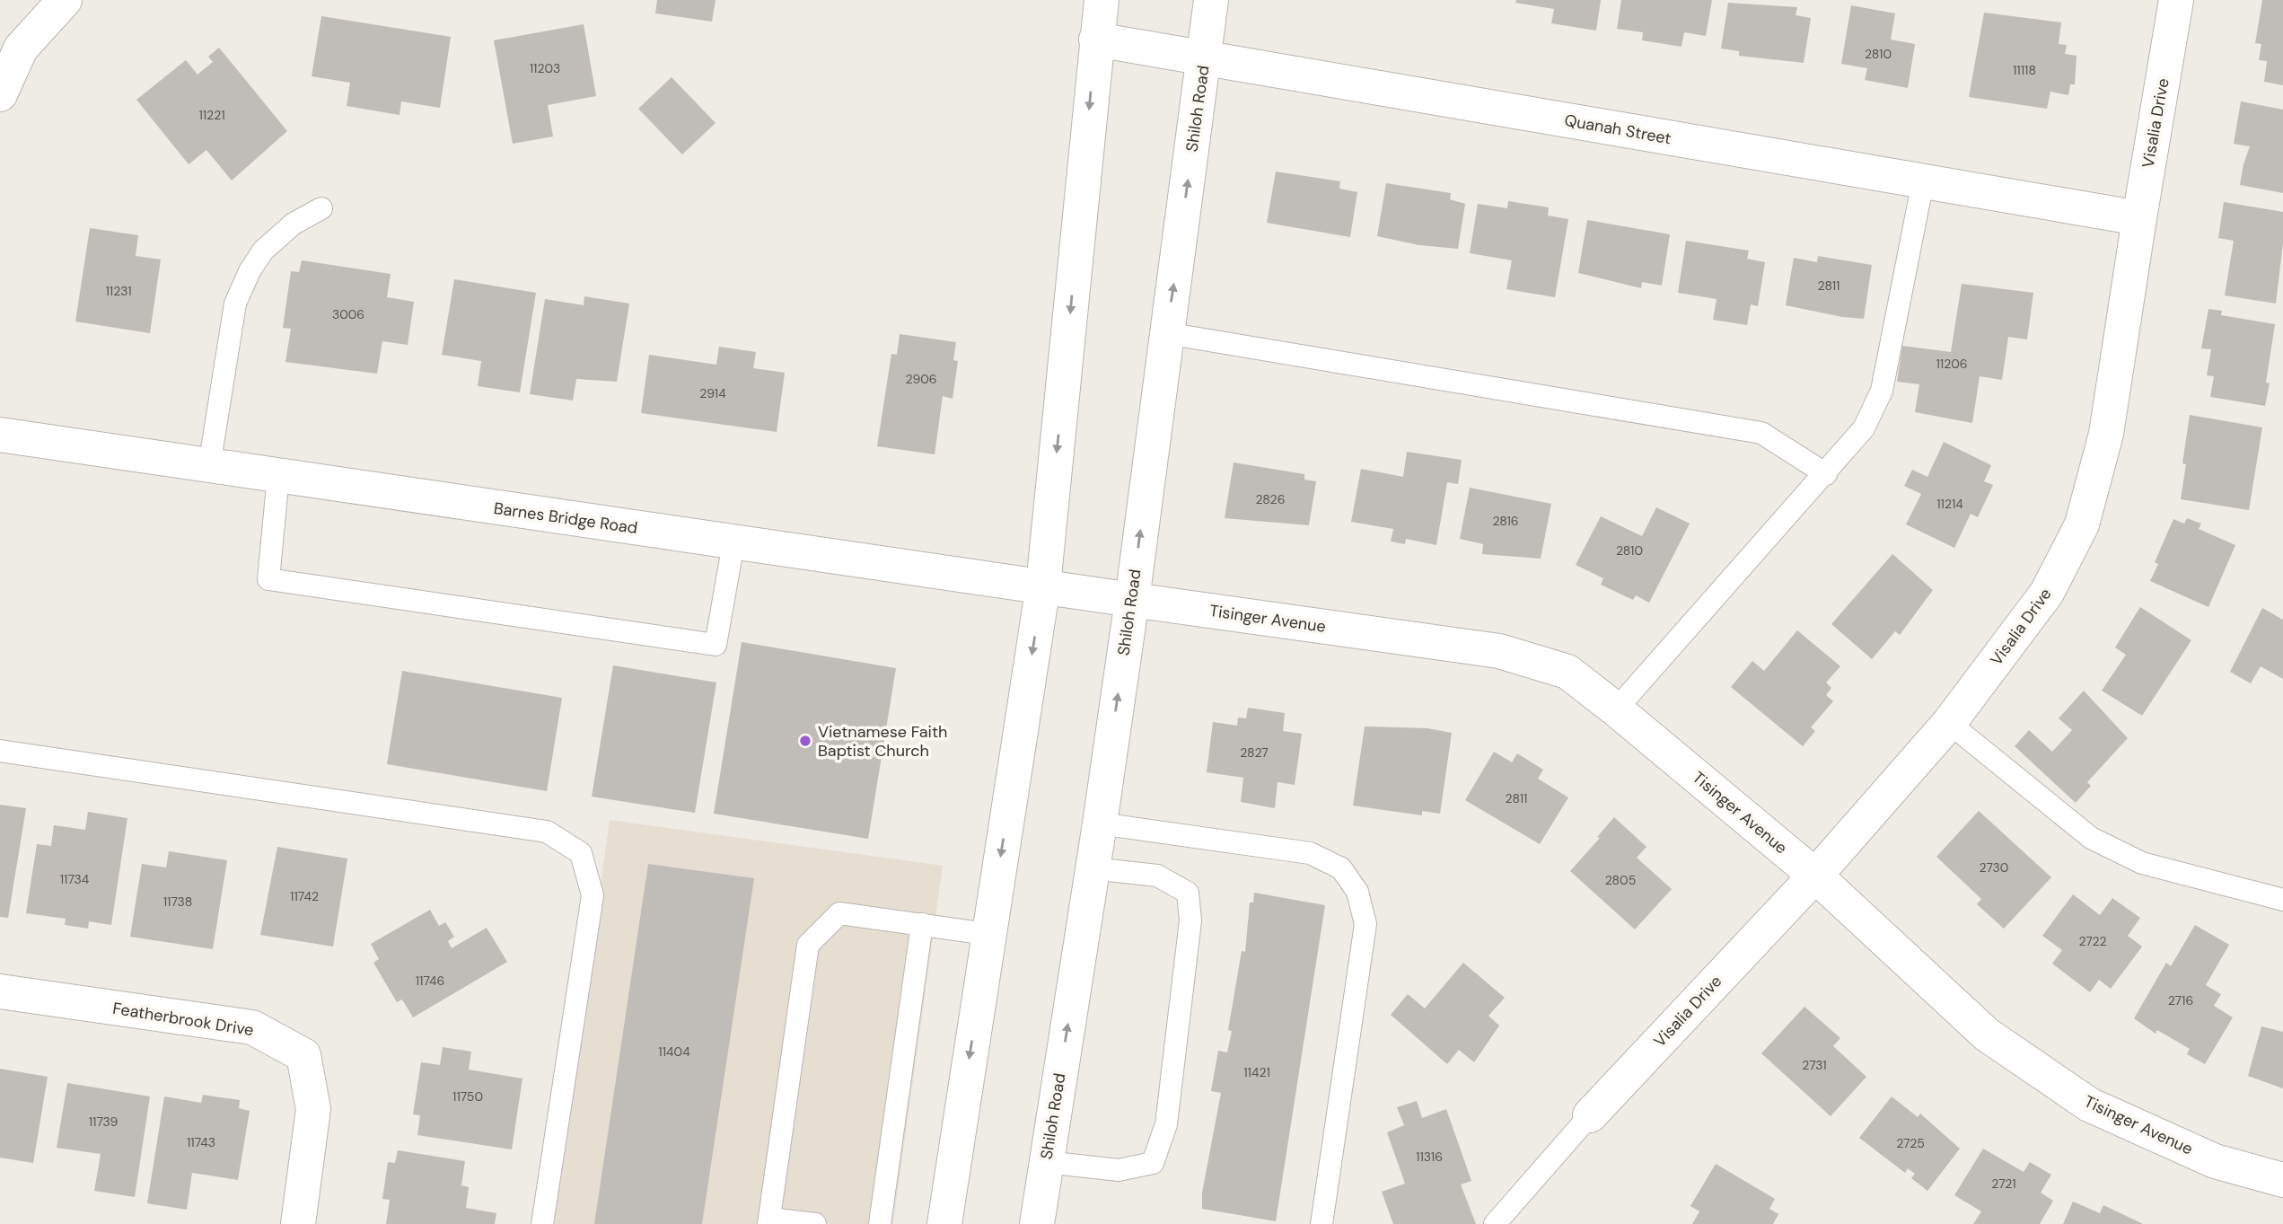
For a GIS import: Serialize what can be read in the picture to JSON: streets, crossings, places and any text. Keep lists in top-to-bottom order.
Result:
{
  "streets": {
    "street": [
      "Shiloh Road",
      "Visalia Drive",
      "Quanah Street",
      "Barnes Bridge Road",
      "Tisinger Avenue",
      "Featherbrook Drive"
    ]
  },
  "crossings": [
    ["Shiloh Road", "Quanah Street"],
    ["Shiloh Road", "Barnes Bridge Road"],
    ["Shiloh Road", "Tisinger Avenue"],
    ["Visalia Drive", "Quanah Street"],
    ["Visalia Drive", "Tisinger Avenue"],
    ["Barnes Bridge Road", "Tisinger Avenue"]
  ],
  "places": ["Vietnamese Faith Baptist Church"],
  "house_numbers": [
    "2810",
    "11203",
    "11118",
    "11221",
    "2811",
    "11231",
    "3006",
    "11206",
    "2906",
    "2914",
    "2826",
    "11214",
    "2816",
    "2810",
    "2827",
    "2811",
    "2730",
    "11734",
    "2805",
    "11742",
    "11738",
    "2722",
    "11746",
    "2716",
    "11404",
    "2731",
    "11421",
    "11750",
    "11739",
    "11743",
    "2725",
    "11316",
    "2721"
  ]
}
